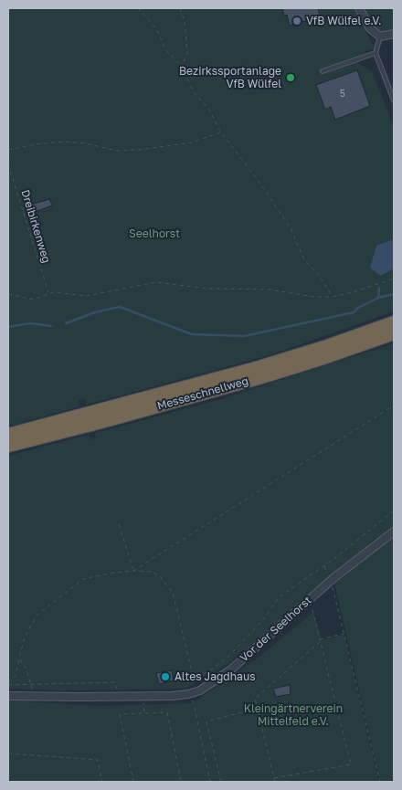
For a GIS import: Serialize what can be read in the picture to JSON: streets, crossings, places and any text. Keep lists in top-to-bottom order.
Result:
{
  "streets": {
    "highway": ["Messeschnellweg"],
    "street": ["Vor der Seelhorst"],
    "path": ["Dreibirkenweg"]
  },
  "parks": ["Seelhorst", "Kleingärtnerverein Mittelfeld e.V."],
  "places": ["VfB Wülfel e.V.", "Bezirkssportanlage VfB Wülfel", "Altes Jagdhaus"],
  "house_numbers": ["5"]
}
